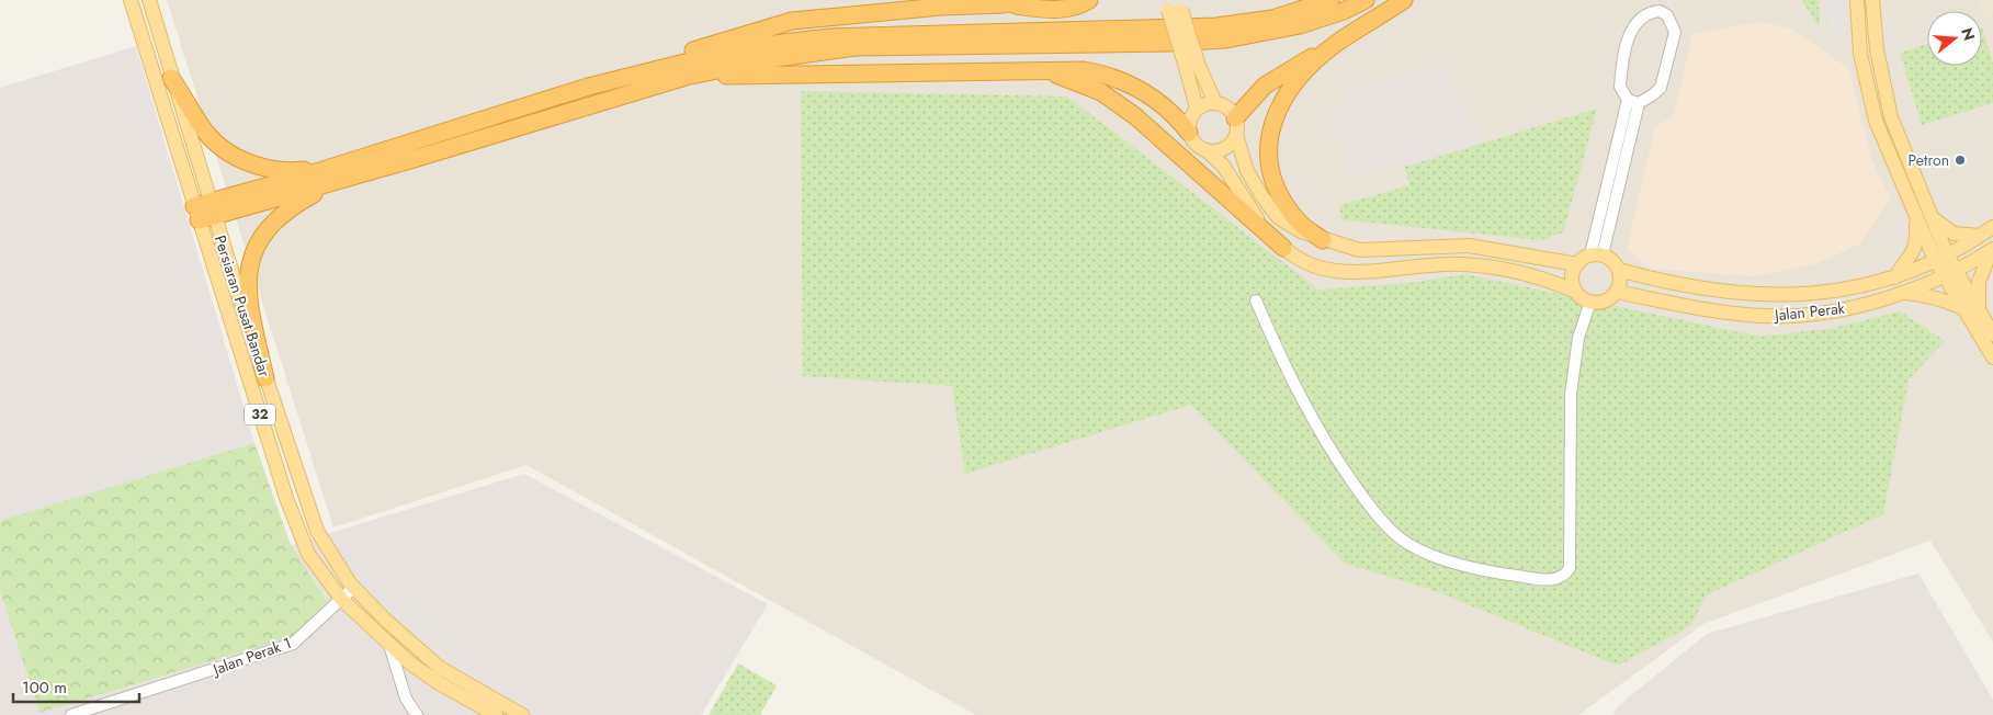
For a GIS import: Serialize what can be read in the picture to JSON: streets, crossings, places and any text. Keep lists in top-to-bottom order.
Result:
{
  "streets": {
    "main road": ["Persiaran Pusat Bandar", "Jalan Perak", "32"],
    "street": ["Jalan Perak 1"]
  },
  "crossings": [
    ["Persiaran Pusat Bandar", "Jalan Perak 1"]
  ],
  "places": ["Petron"],
  "scale_bar": "100 m",
  "north": "right"
}
